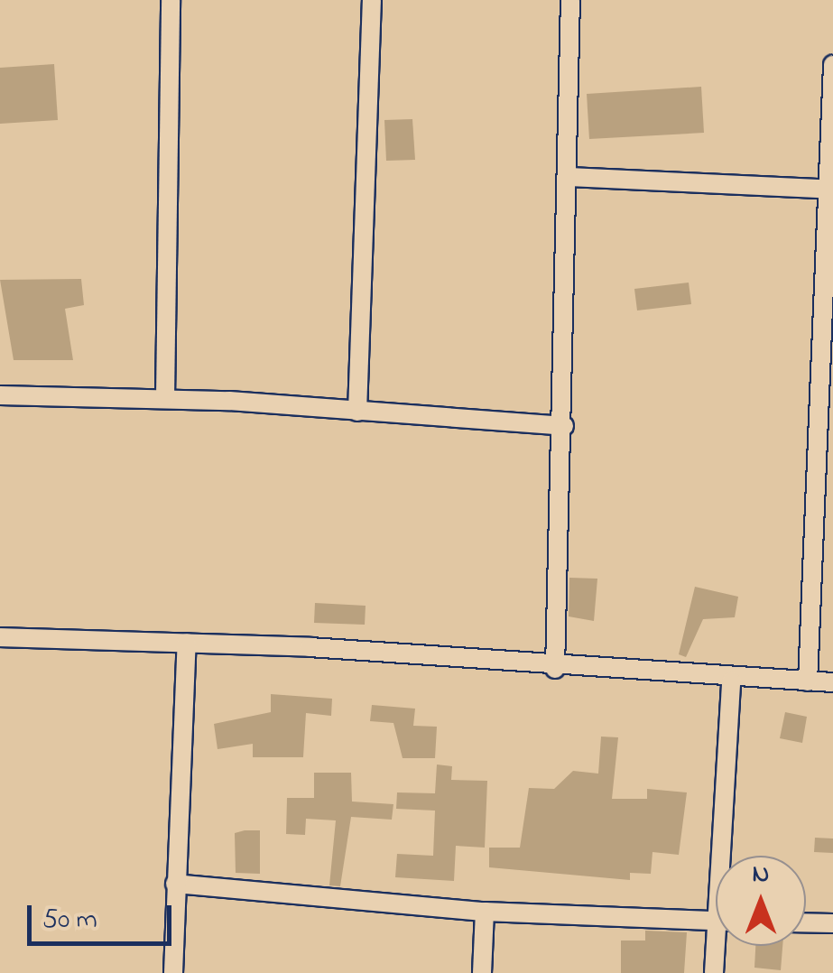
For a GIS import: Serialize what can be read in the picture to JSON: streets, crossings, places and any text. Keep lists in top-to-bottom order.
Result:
{
  "scale_bar": "50 m",
  "north": "top"
}
